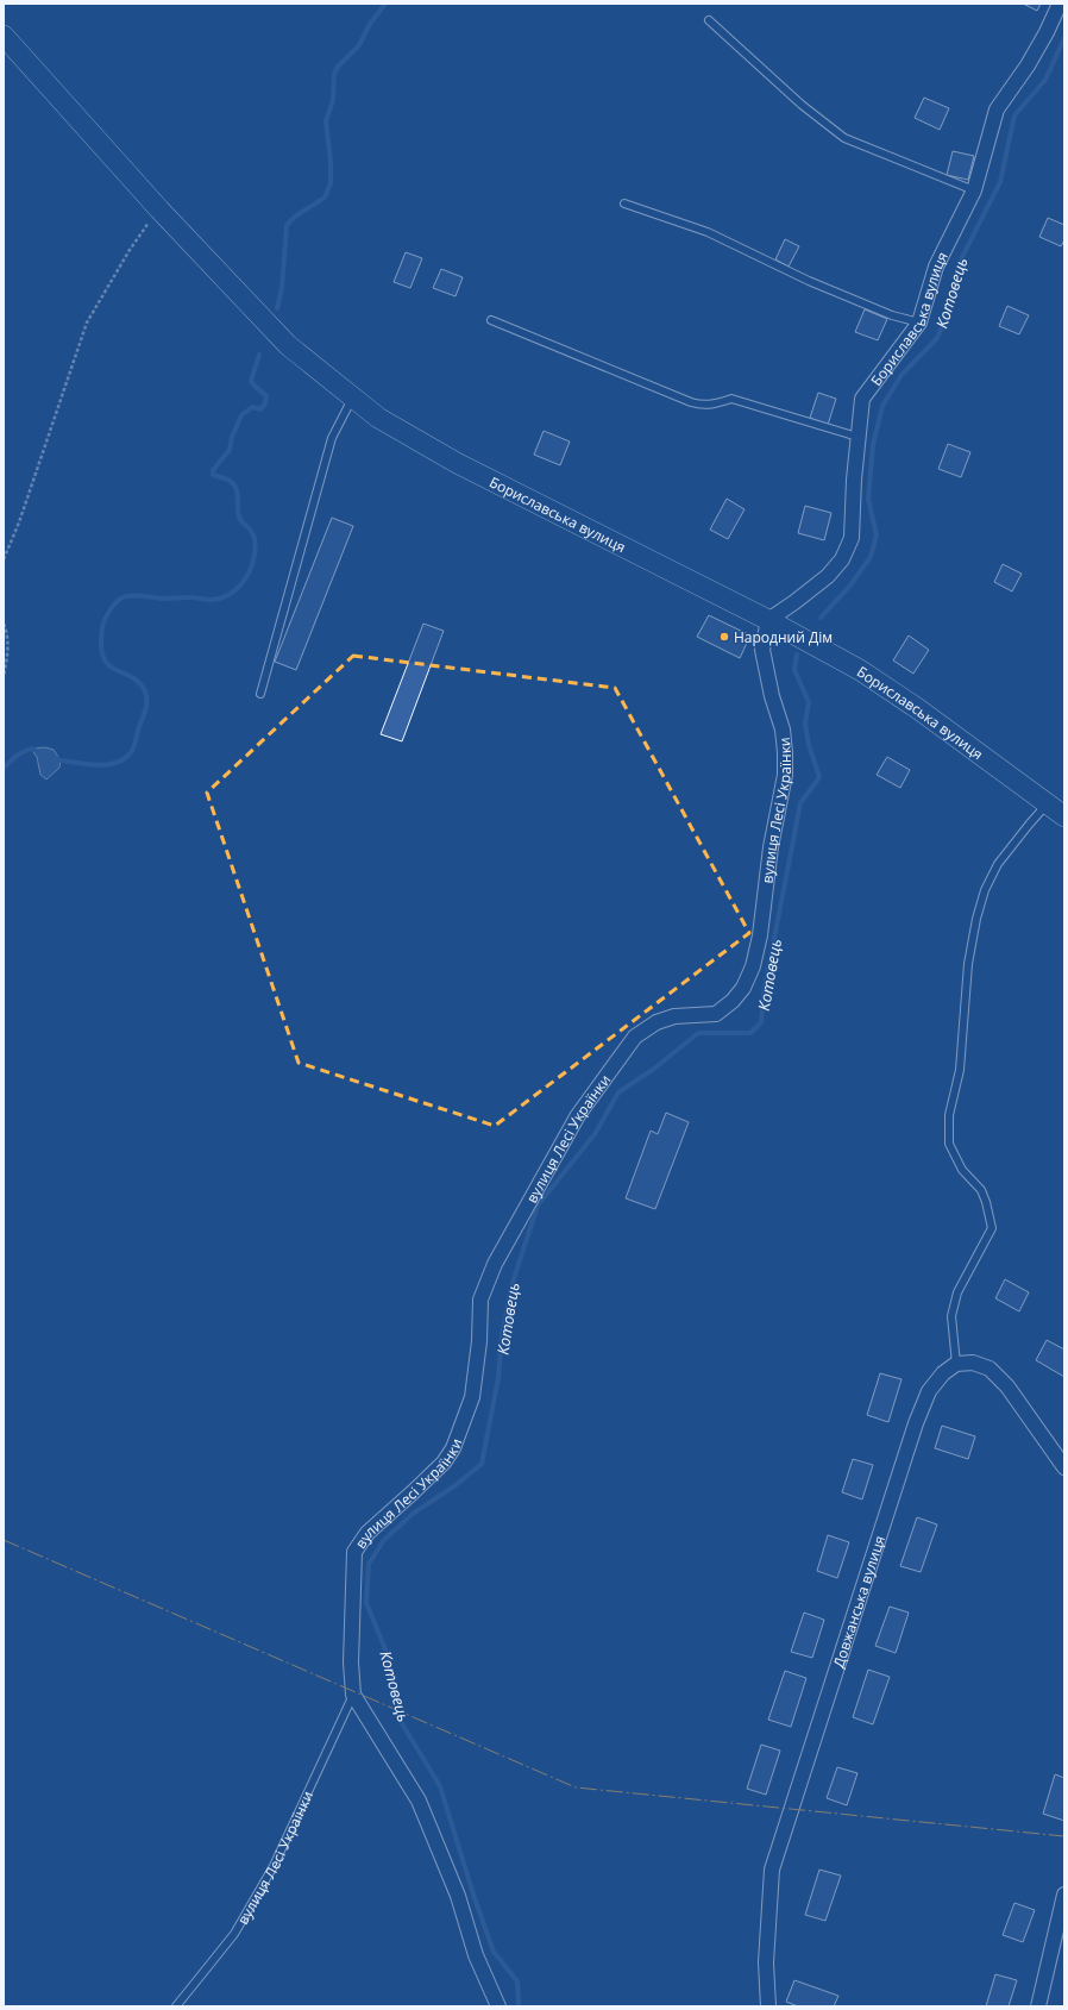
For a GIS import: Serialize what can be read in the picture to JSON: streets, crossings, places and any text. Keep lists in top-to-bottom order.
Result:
{
  "streets": {
    "main road": ["Бориславська вулиця"],
    "street": ["вулиця Лесі Українки", "Довжанська вулиця"]
  },
  "crossings": [
    ["Бориславська вулиця", "вулиця Лесі Українки"]
  ],
  "water": ["Котовець"],
  "places": ["Народний Дім"]
}
